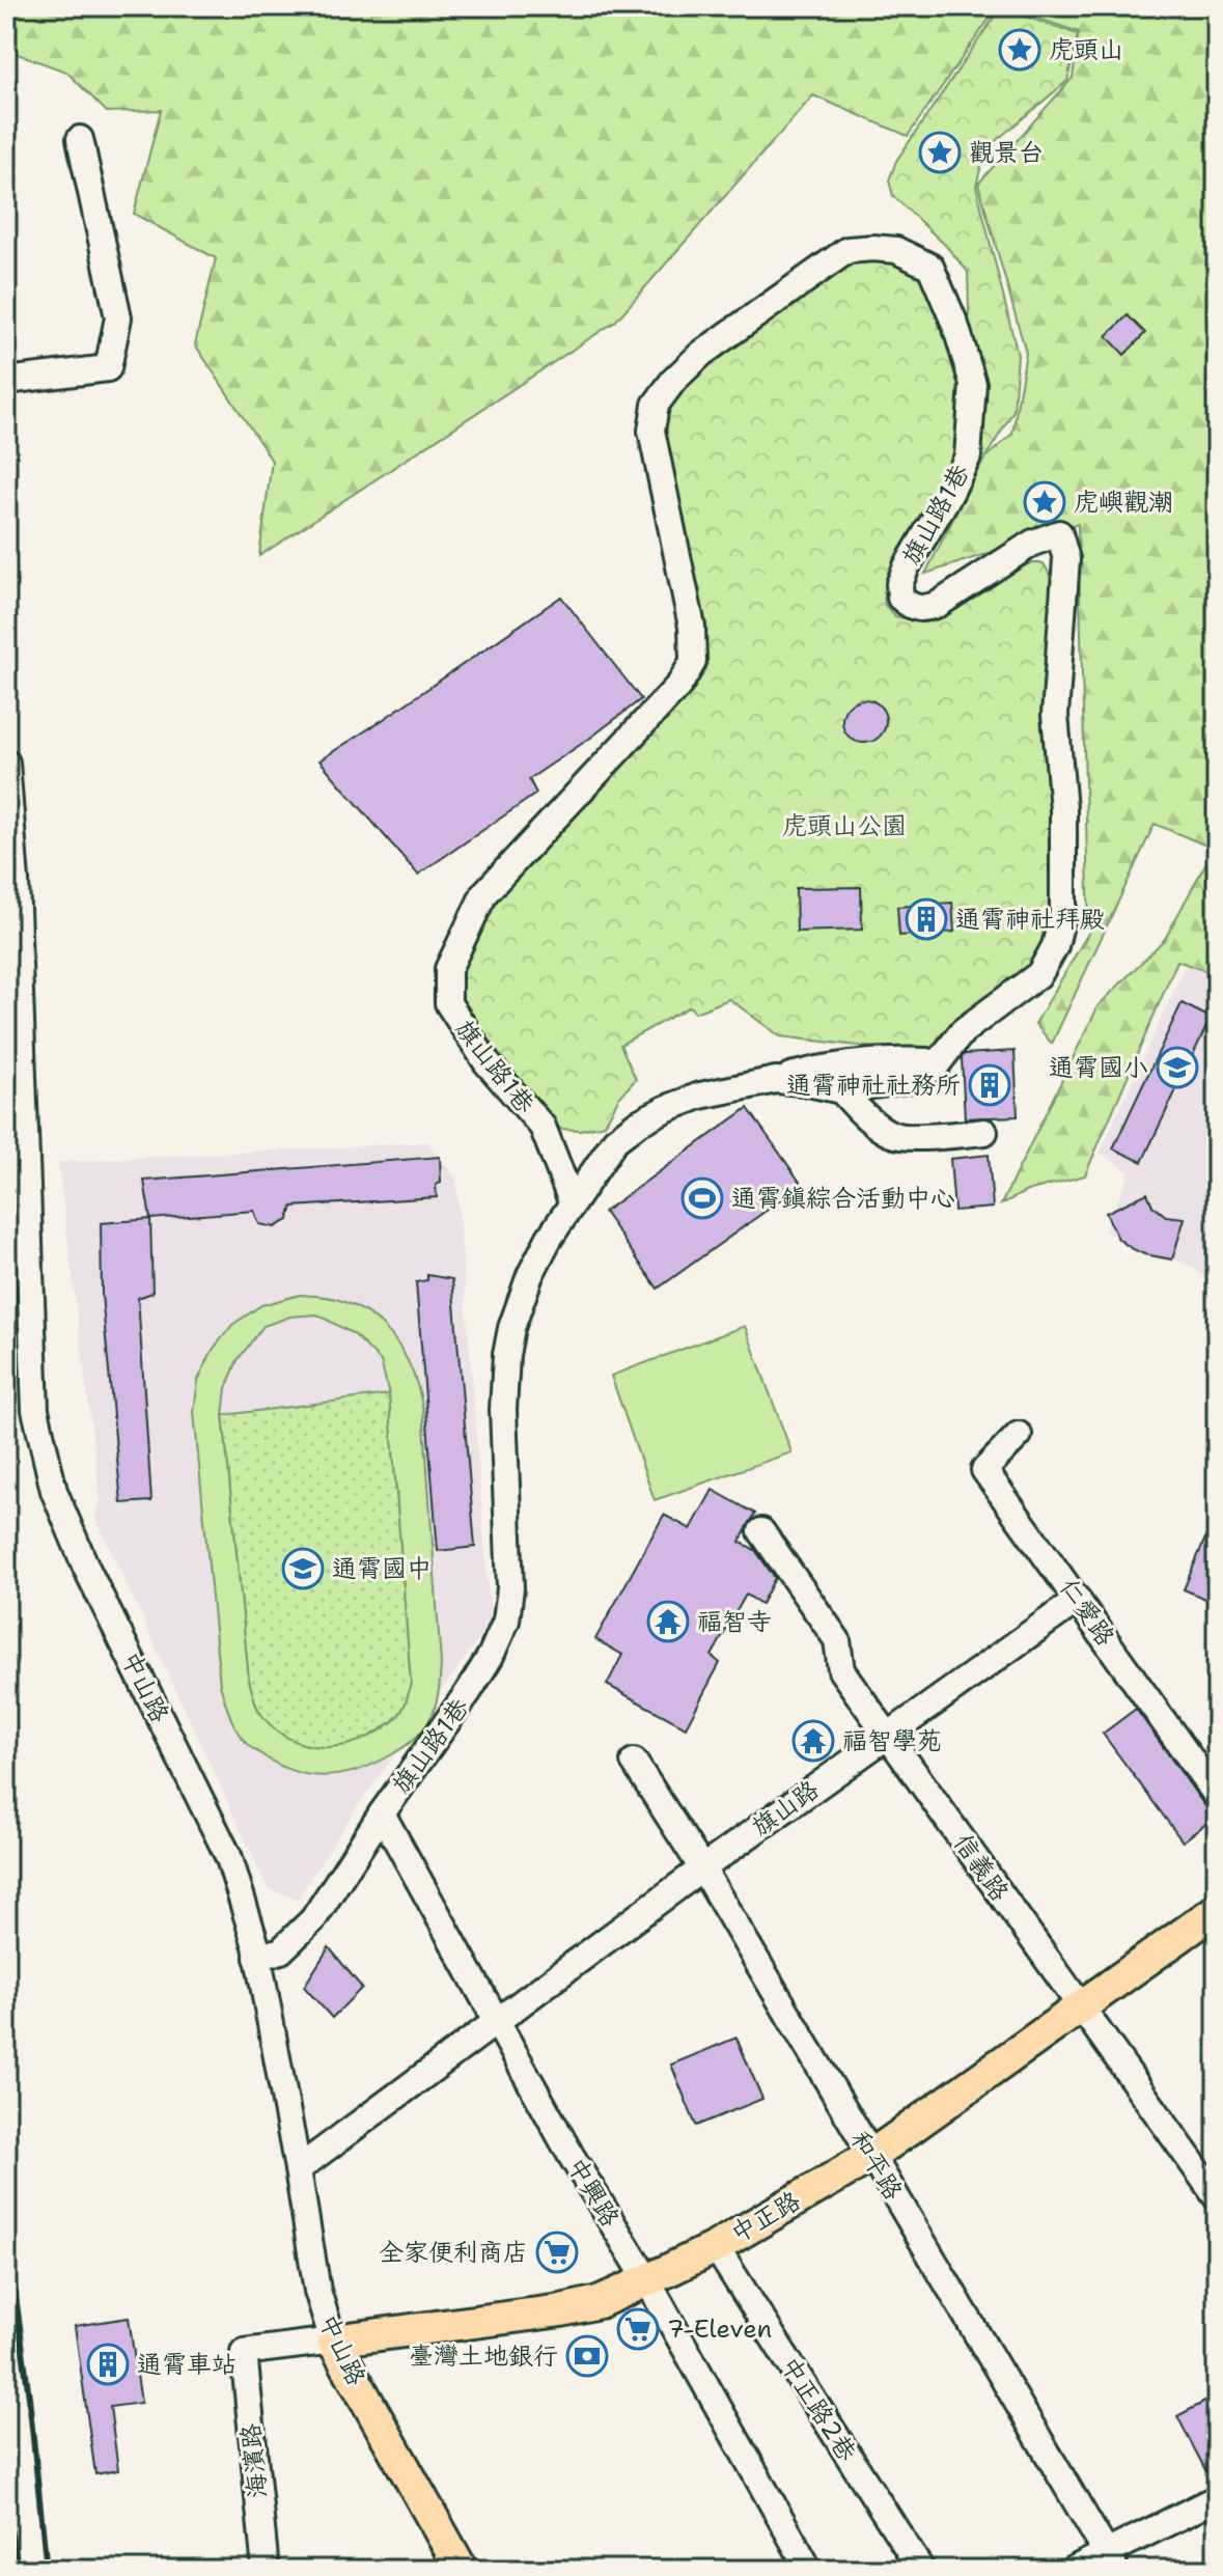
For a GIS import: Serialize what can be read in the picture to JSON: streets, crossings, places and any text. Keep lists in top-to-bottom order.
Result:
{
  "streets": {
    "main road": ["中山路", "中正路"],
    "street": [
      "旗山路1巷",
      "仁愛路",
      "旗山路",
      "信義路",
      "和平路",
      "中興路",
      "中正路2巷",
      "海濱路"
    ]
  },
  "crossings": [
    ["旗山路1巷", "中山路"],
    ["旗山路1巷", "中興路"],
    ["仁愛路", "旗山路"],
    ["中山路", "旗山路"],
    ["中山路", "中正路"],
    ["旗山路", "信義路"],
    ["旗山路", "和平路"],
    ["旗山路", "中興路"],
    ["信義路", "中正路"],
    ["和平路", "中正路"],
    ["中興路", "中正路"],
    ["中正路", "中正路2巷"],
    ["中正路", "海濱路"]
  ],
  "parks": ["虎頭山公園"],
  "places": {
    "place": ["虎頭山", "觀景台", "虎嶼觀潮"],
    "building": ["通霄神社拜殿", "通霄神社社務所", "通霄車站"],
    "school or university": ["通霄國小", "通霄國中"],
    "sports": ["通霄鎮綜合活動中心"],
    "temple": ["福智寺", "福智學苑"],
    "supermarket": ["全家便利商店", "7-Eleven"],
    "bank": ["臺灣土地銀行"]
  }
}
